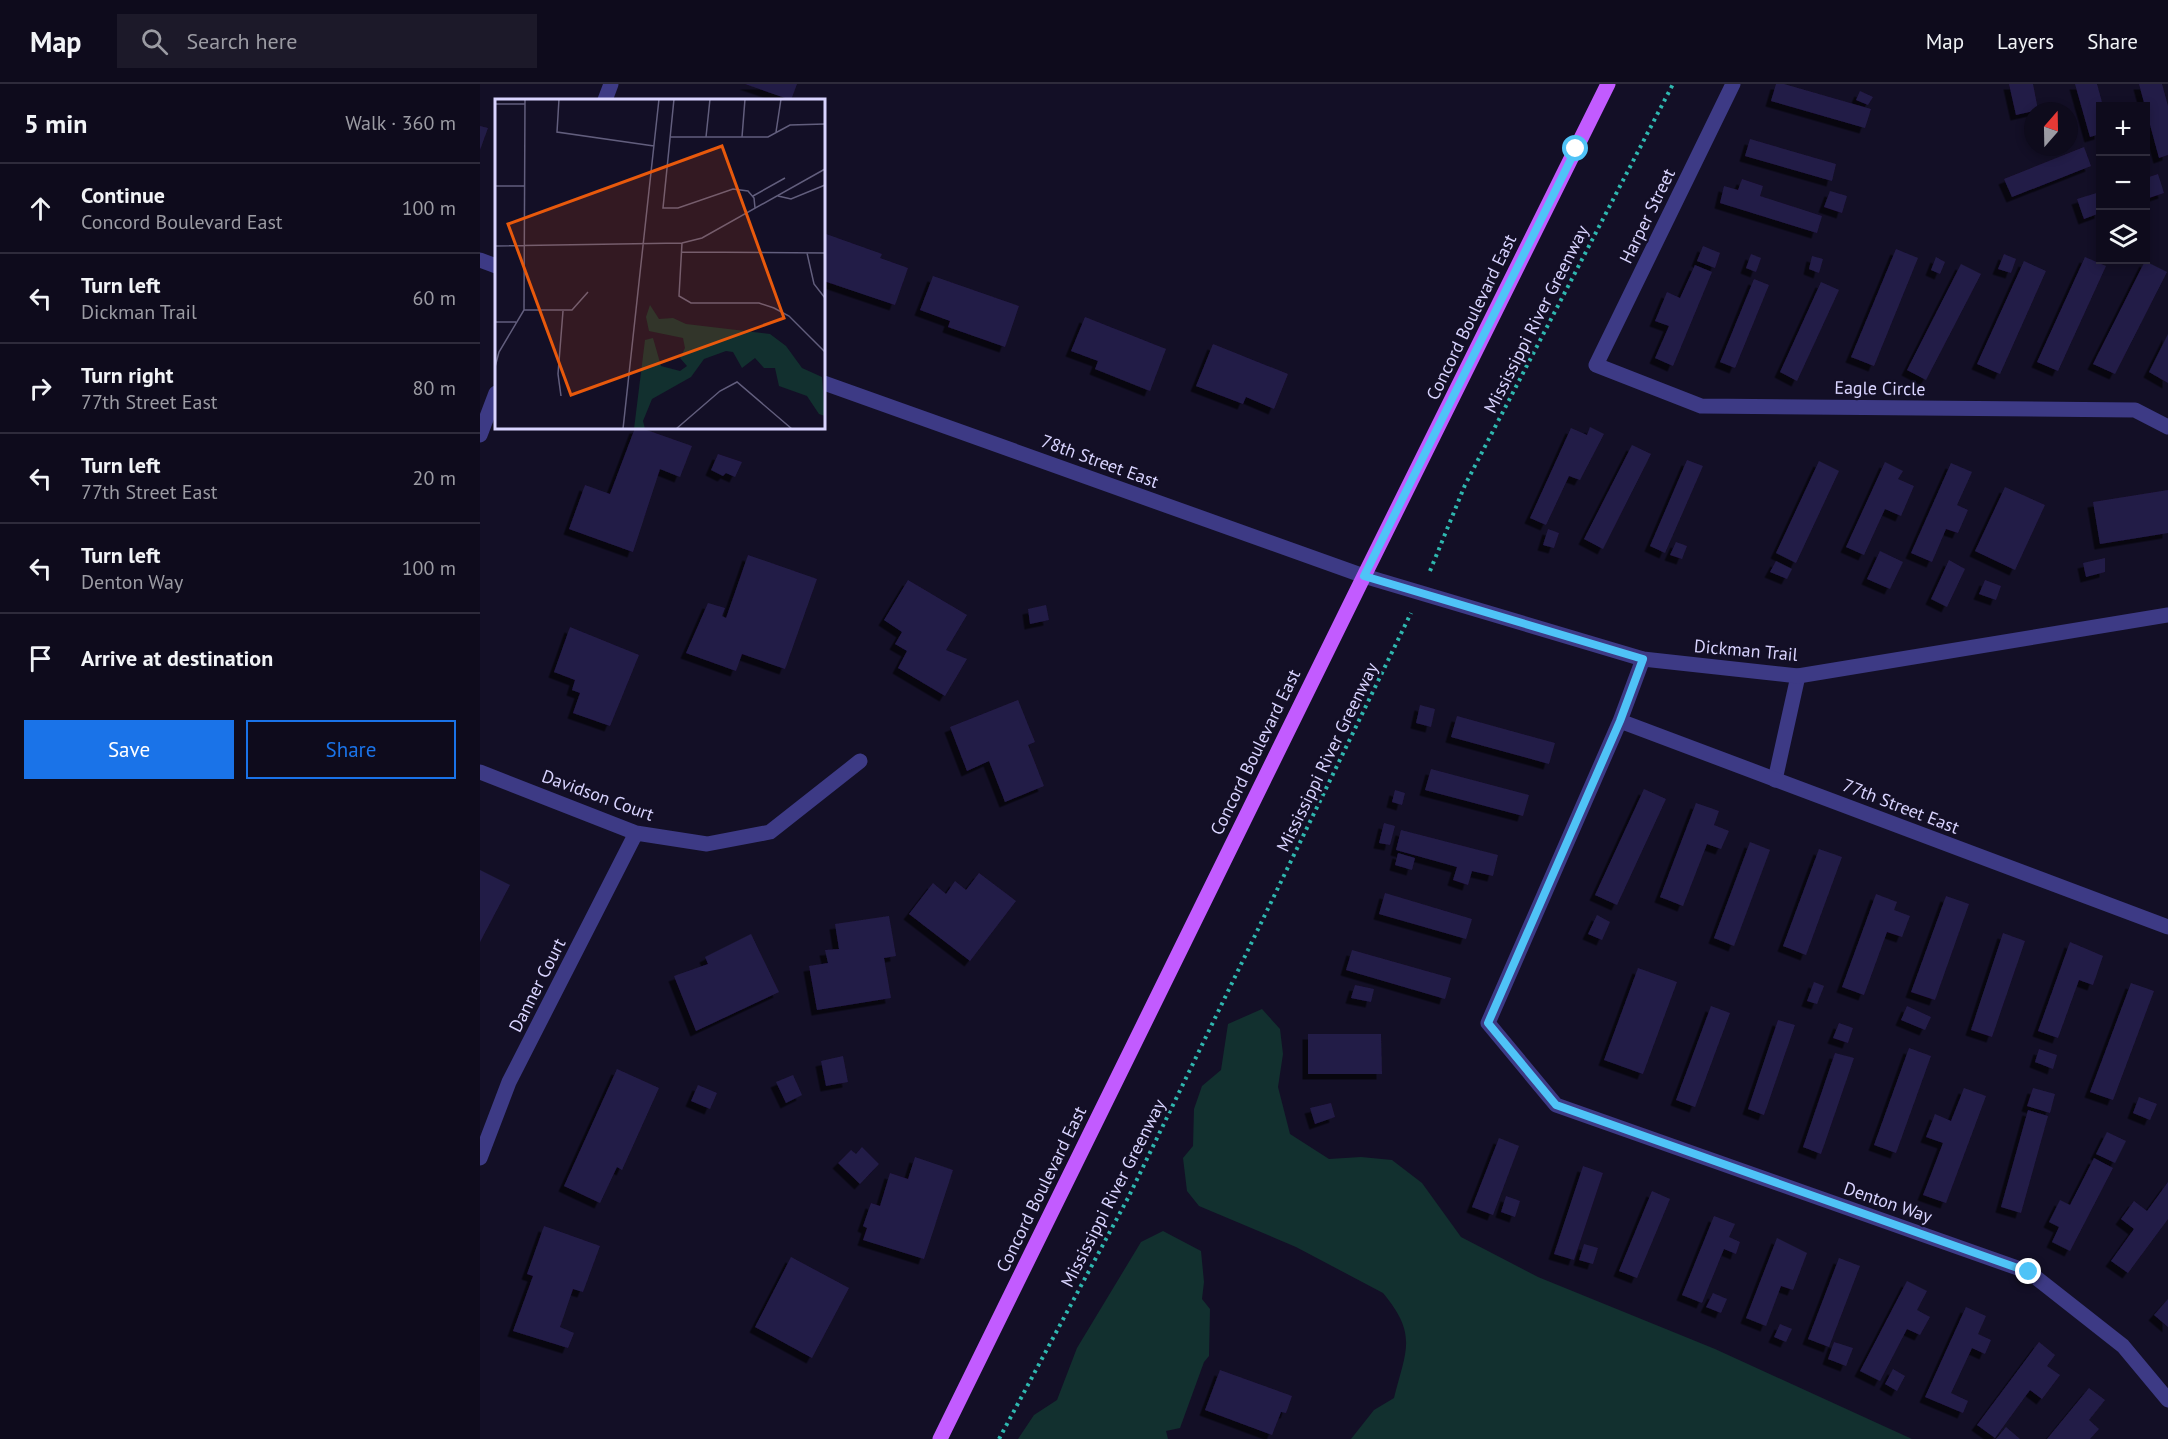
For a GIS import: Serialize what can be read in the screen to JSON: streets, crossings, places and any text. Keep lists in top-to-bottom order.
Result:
{
  "streets": {
    "main road": ["Concord Boulevard East"],
    "street": [
      "Harper Street",
      "Eagle Circle",
      "78th Street East",
      "Dickman Trail",
      "Davidson Court",
      "77th Street East",
      "Danner Court",
      "Denton Way"
    ],
    "path": ["Mississippi River Greenway"]
  },
  "crossings": [
    ["Harper Street", "Eagle Circle"],
    ["Concord Boulevard East", "78th Street East"],
    ["Concord Boulevard East", "Dickman Trail"],
    ["Mississippi River Greenway", "Dickman Trail"],
    ["78th Street East", "Dickman Trail"],
    ["Davidson Court", "Danner Court"],
    ["77th Street East", "Denton Way"]
  ],
  "north": "top",
  "page": {
    "header": "Map",
    "search": "Search here",
    "nav": ["Map", "Layers", "Share"],
    "heading": ["5 min", "Walk · 360 m"],
    "map_buttons": ["+", "−"],
    "list": [
      ["Continue", "Concord Boulevard East", "100 m"],
      ["Turn left", "Dickman Trail", "60 m"],
      ["Turn right", "77th Street East", "80 m"],
      ["Turn left", "77th Street East", "20 m"],
      ["Turn left", "Denton Way", "100 m"],
      "Arrive at destination"
    ],
    "buttons": ["Save", "Share"]
  }
}
